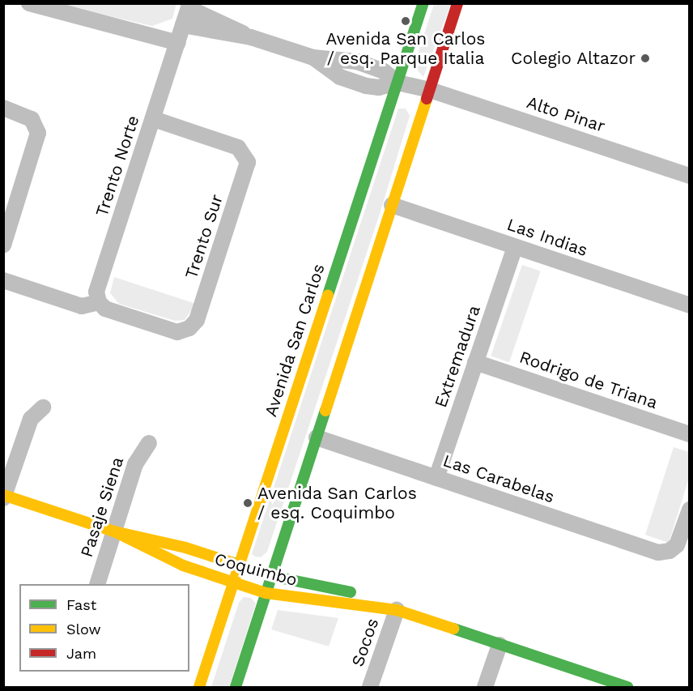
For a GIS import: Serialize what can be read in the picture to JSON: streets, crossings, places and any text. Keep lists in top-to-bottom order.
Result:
{
  "streets": {
    "main road": ["Avenida San Carlos", "Coquimbo"],
    "street": [
      "Alto Pinar",
      "Trento Norte",
      "Trento Sur",
      "Las Indias",
      "Extremadura",
      "Rodrigo de Triana",
      "Las Carabelas",
      "Pasaje Siena",
      "Socos"
    ]
  },
  "crossings": [
    ["Alto Pinar", "Avenida San Carlos"],
    ["Trento Norte", "Trento Sur"],
    ["Las Indias", "Extremadura"],
    ["Avenida San Carlos", "Coquimbo"],
    ["Extremadura", "Rodrigo de Triana"],
    ["Extremadura", "Las Carabelas"],
    ["Pasaje Siena", "Coquimbo"],
    ["Coquimbo", "Socos"]
  ],
  "places": ["Avenida San Carlos / esq. Parque Italia", "Colegio Altazor", "Avenida San Carlos / esq. Coquimbo"],
  "legend": ["Fast", "Slow", "Jam"]
}
